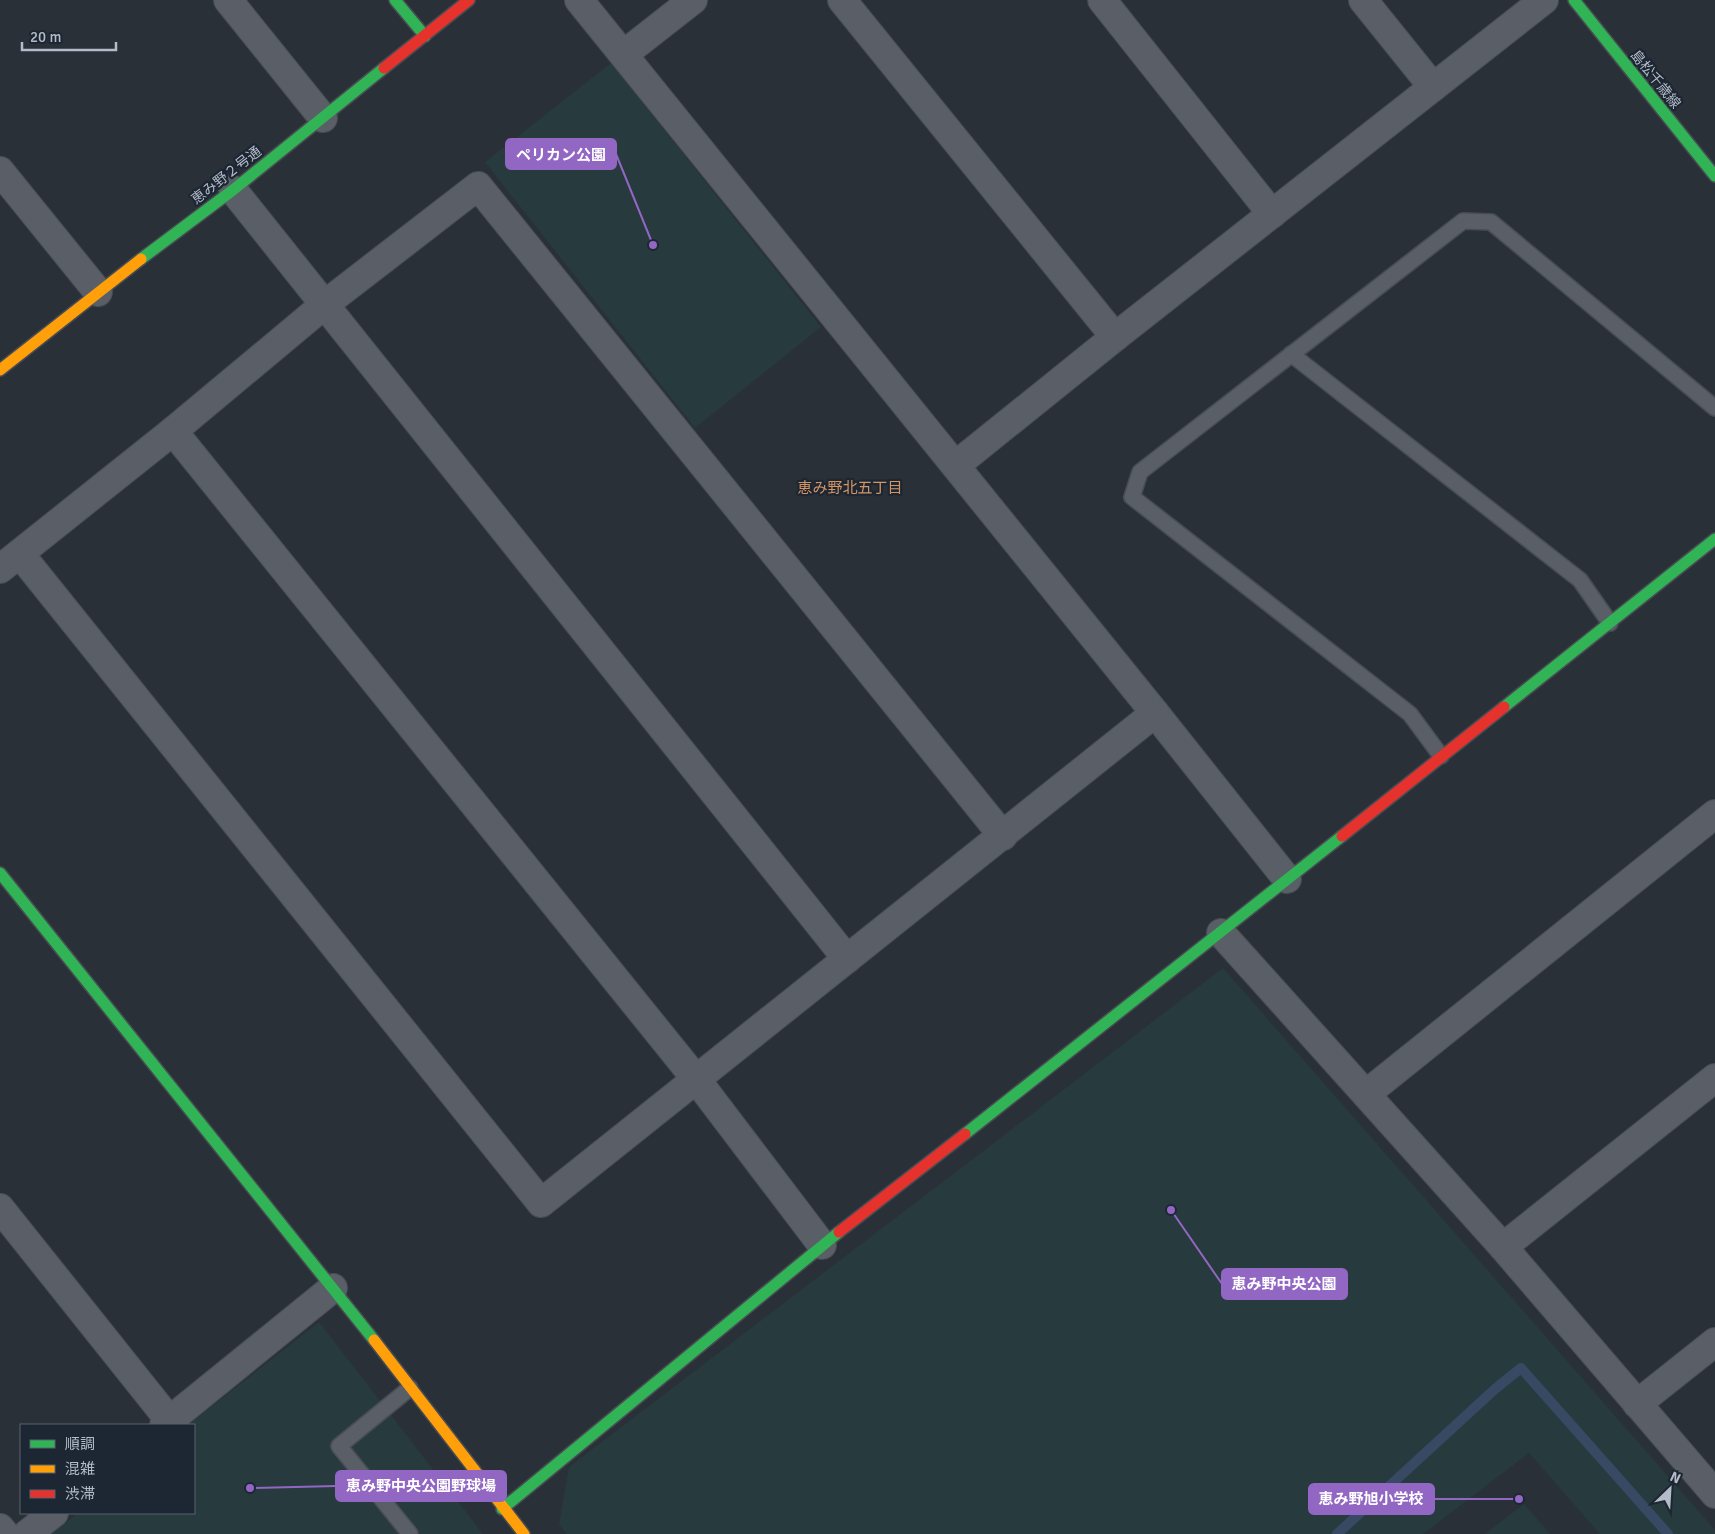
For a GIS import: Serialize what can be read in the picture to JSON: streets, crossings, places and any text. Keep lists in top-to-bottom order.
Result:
{
  "streets": {
    "street": ["島松千歳線", "恵み野２号通"]
  },
  "districts": ["恵み野北五丁目"],
  "places": [
    "ペリカン公園",
    "恵み野中央公園",
    "恵み野中央公園野球場",
    "恵み野旭小学校"
  ],
  "legend": ["順調", "混雑", "渋滞"],
  "scale_bar": "20 m",
  "north": "top right"
}
